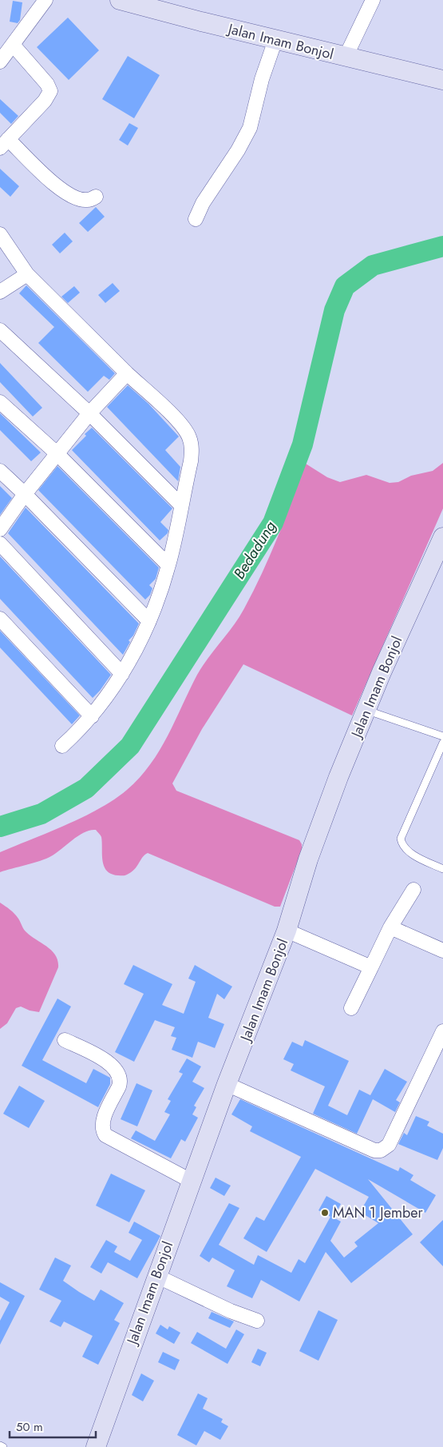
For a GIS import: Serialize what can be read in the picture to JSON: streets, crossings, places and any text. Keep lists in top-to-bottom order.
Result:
{
  "streets": {
    "street": ["Jalan Imam Bonjol"]
  },
  "water": ["Bedadung"],
  "places": ["MAN 1 Jember"],
  "scale_bar": "50 m"
}
